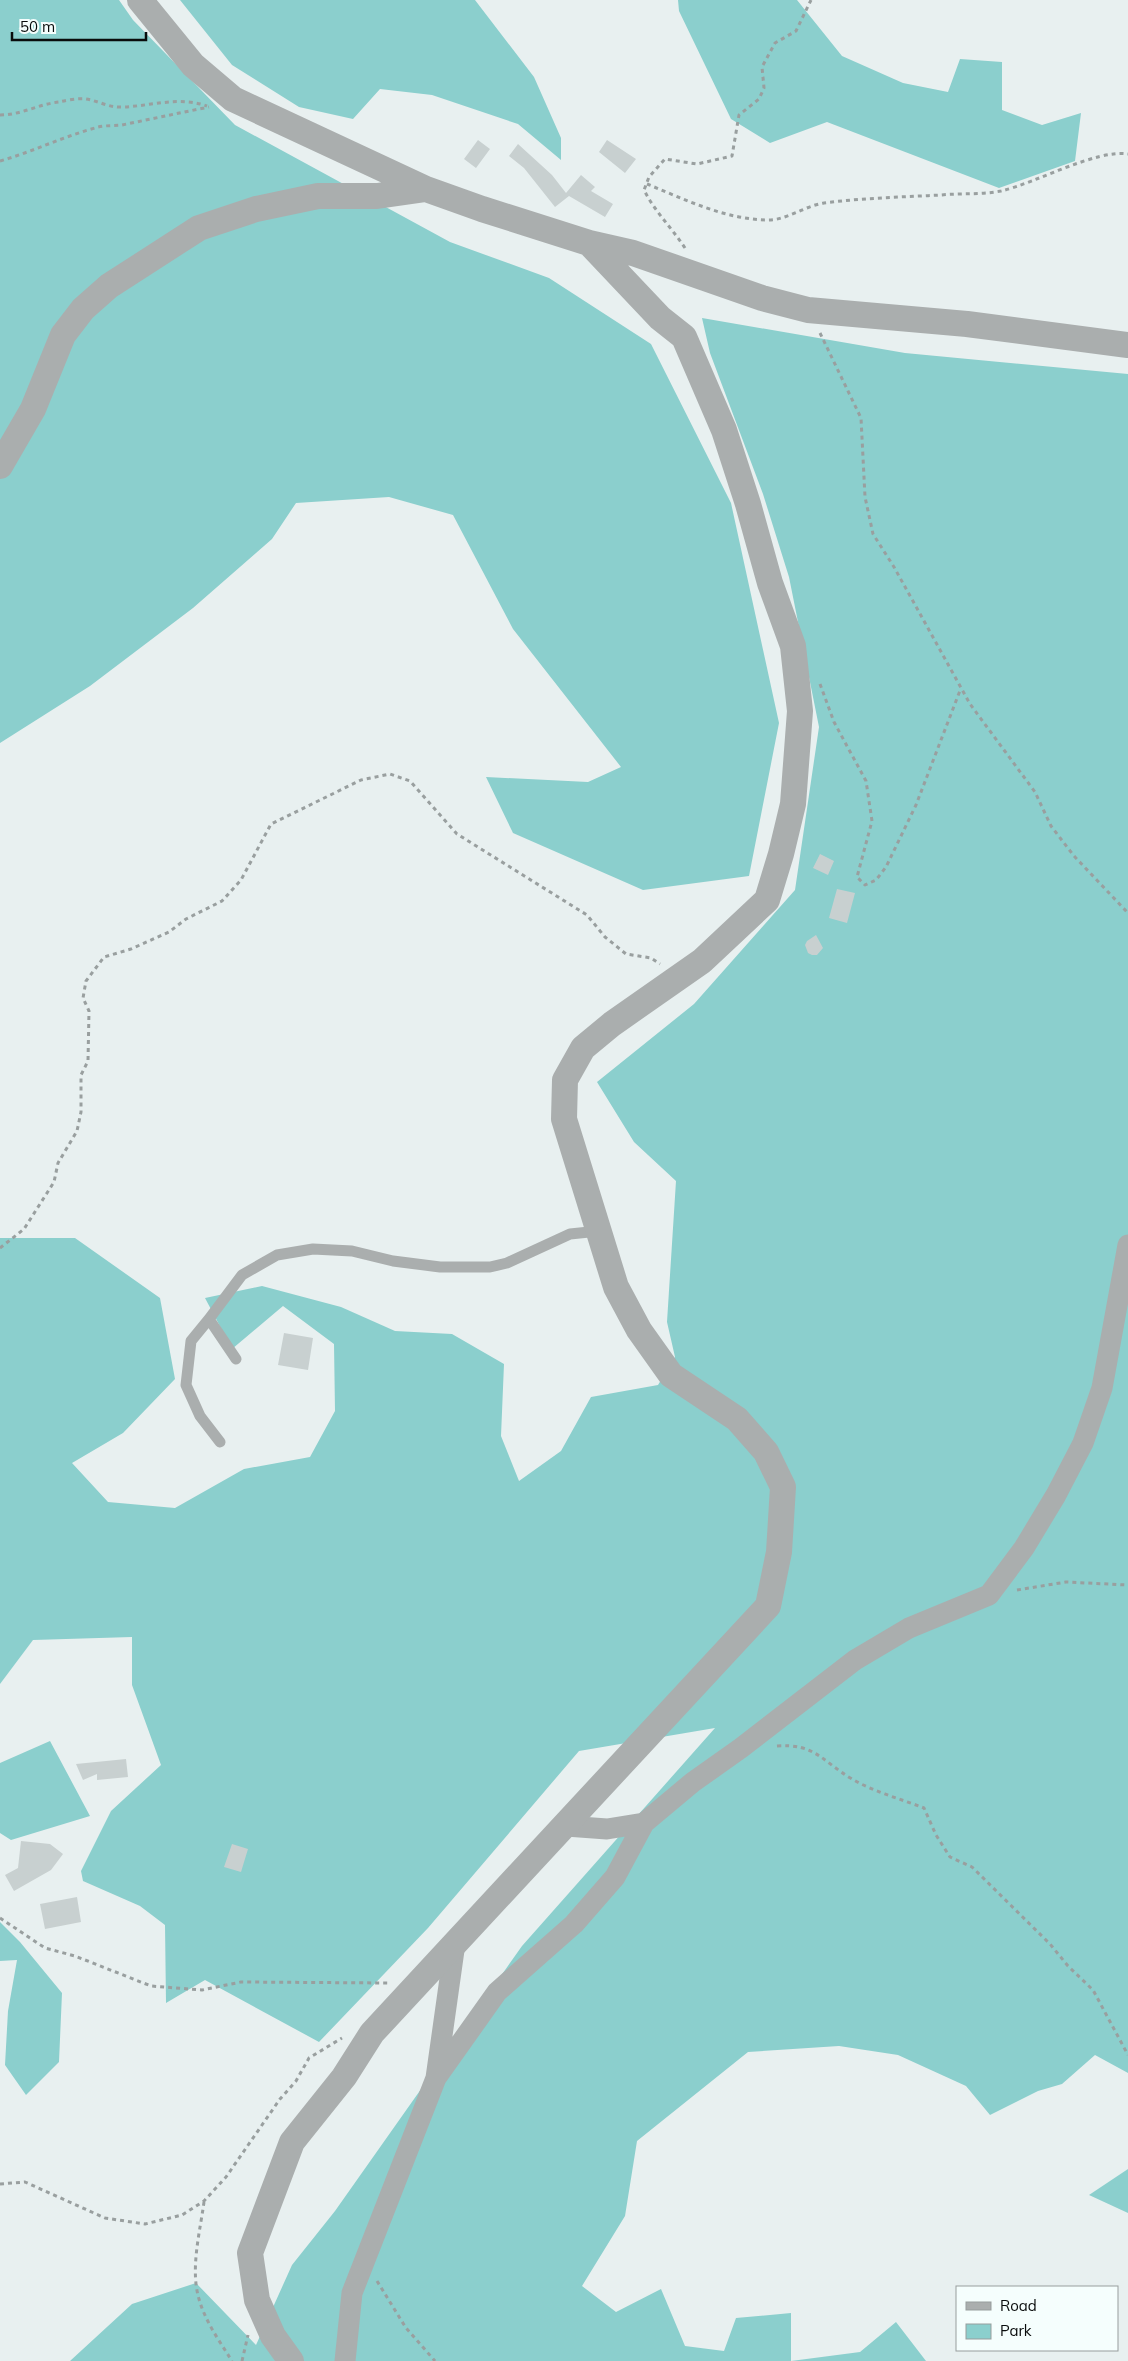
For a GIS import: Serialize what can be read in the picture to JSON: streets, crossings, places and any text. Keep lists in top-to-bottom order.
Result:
{
  "legend": ["Road", "Park"],
  "scale_bar": "50 m"
}
